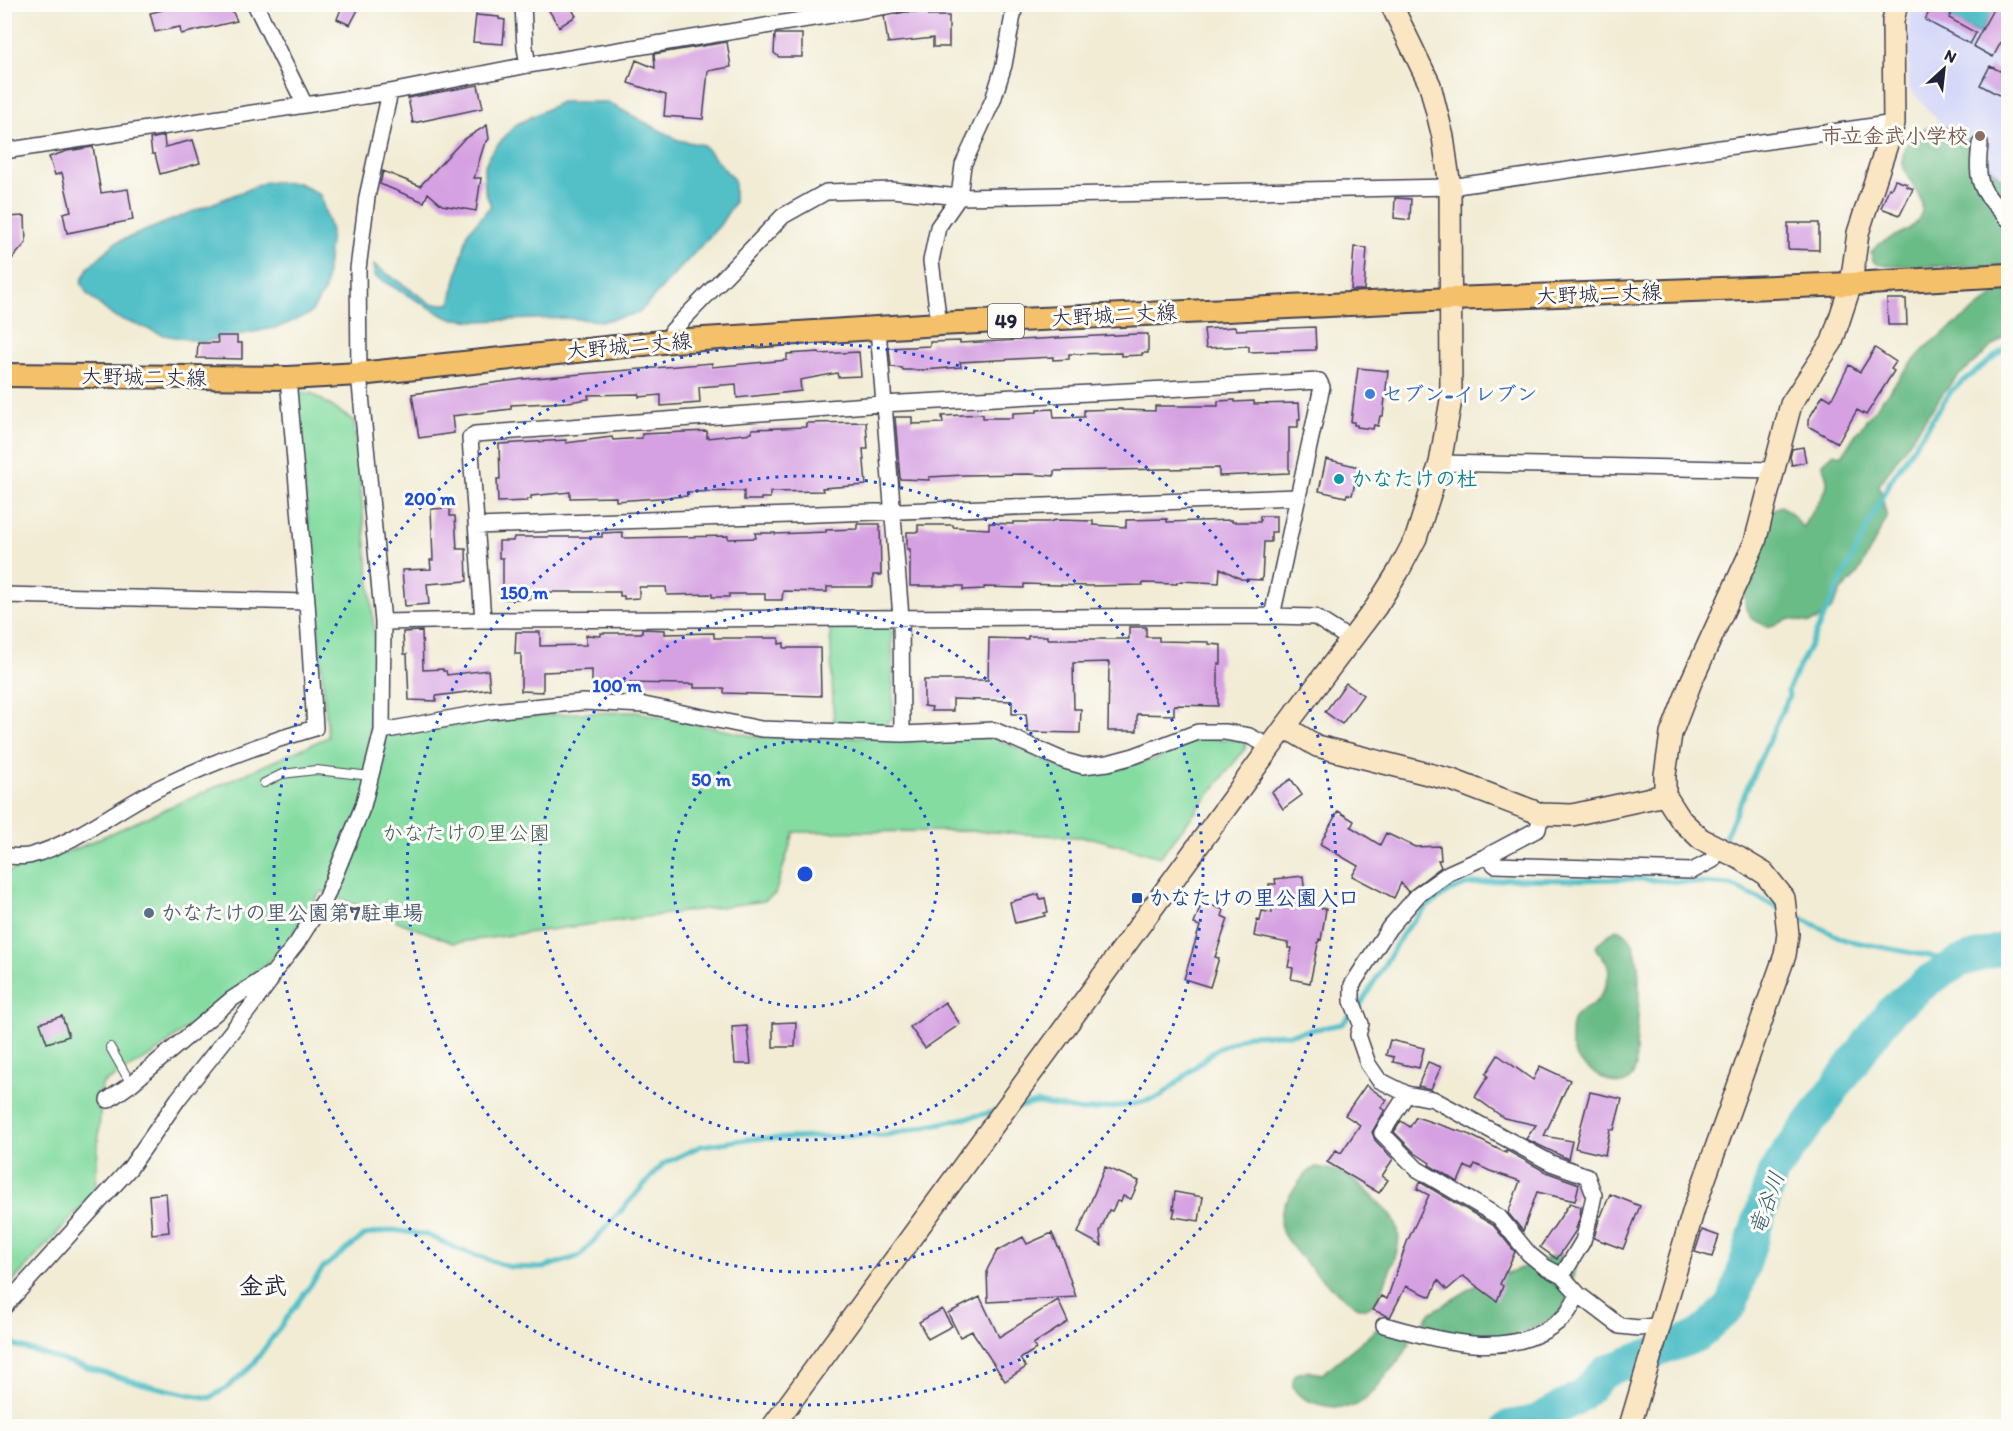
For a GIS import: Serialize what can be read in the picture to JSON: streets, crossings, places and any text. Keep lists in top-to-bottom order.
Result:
{
  "streets": {
    "main road": ["大野城二丈線", "49"]
  },
  "districts": ["金武"],
  "water": ["竜谷川"],
  "parks": ["かなたけの里公園"],
  "places": {
    "other": [
      "市立金武小学校",
      "セブン-イレブン",
      "かなたけの杜",
      "かなたけの里公園第7駐車場"
    ],
    "transit": ["かなたけの里公園入口"]
  },
  "north": "top right",
  "rings": [
    "200 m",
    "150 m",
    "100 m",
    "50 m"
  ]
}
